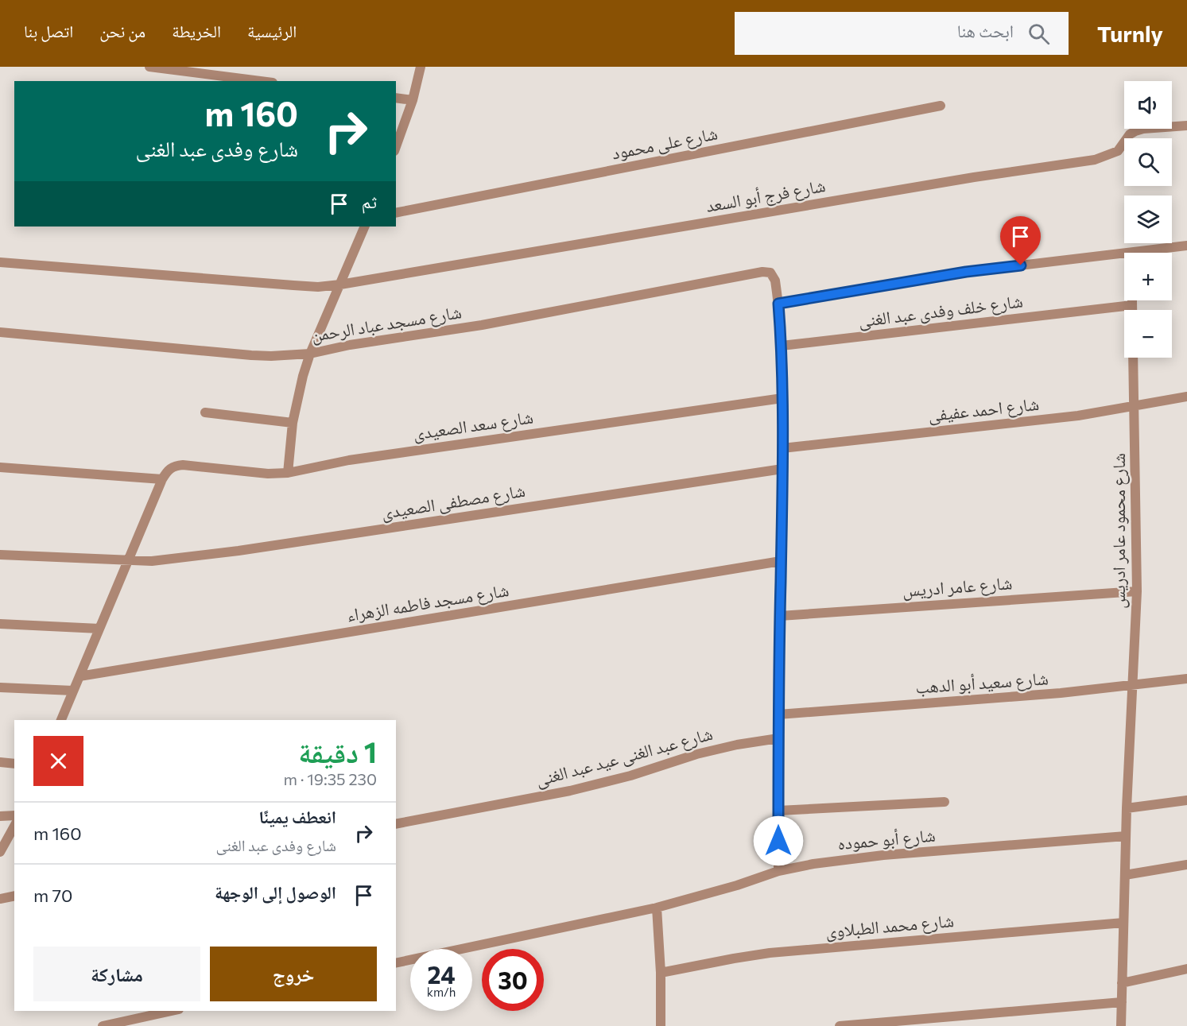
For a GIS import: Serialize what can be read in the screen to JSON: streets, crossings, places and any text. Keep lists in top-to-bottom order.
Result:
{
  "streets": {
    "street": [
      "شارع على محمود",
      "شارع فرج أبو السعد",
      "شارع خلف وفدى عبد الغنى",
      "شارع مسجد عباد الرحمن",
      "شارع احمد عفيفى",
      "شارع سعد الصعيدى",
      "شارع مصطفى الصعيدى",
      "شارع محمود عامر ادريس",
      "شارع عامر ادريس",
      "شارع مسجد فاطمه الزهراء",
      "شارع سعيد أبو الدهب",
      "شارع عبد الغنى عيد عبد الغنى",
      "شارع أبو حموده",
      "شارع محمد الطبلاوى"
    ]
  },
  "crossings": [
    ["شارع خلف وفدى عبد الغنى", "شارع محمود عامر ادريس"],
    ["شارع احمد عفيفى", "شارع محمود عامر ادريس"],
    ["شارع محمود عامر ادريس", "شارع عامر ادريس"],
    ["شارع محمود عامر ادريس", "شارع سعيد أبو الدهب"],
    ["شارع محمود عامر ادريس", "شارع أبو حموده"],
    ["شارع محمود عامر ادريس", "شارع محمد الطبلاوى"]
  ],
  "page": {
    "header": "Turnly",
    "search": "ابحث هنا",
    "nav": [
      "الرئيسية",
      "الخريطة",
      "من نحن",
      "اتصل بنا"
    ],
    "map_buttons": ["+", "−"],
    "turn": ["160 m", "شارع وفدى عبد الغنى"],
    "then": "ثم",
    "heading": ["1 دقيقة", "230 m · 19:35"],
    "list": [
      {
        "name": "انعطف يمينًا",
        "note": "شارع وفدى عبد الغنى",
        "value": "160 m"
      },
      {
        "name": "الوصول إلى الوجهة",
        "value": "70 m"
      }
    ],
    "buttons": ["خروج", "مشاركة"],
    "speed": "24 km/h",
    "limit": "30"
  }
}
